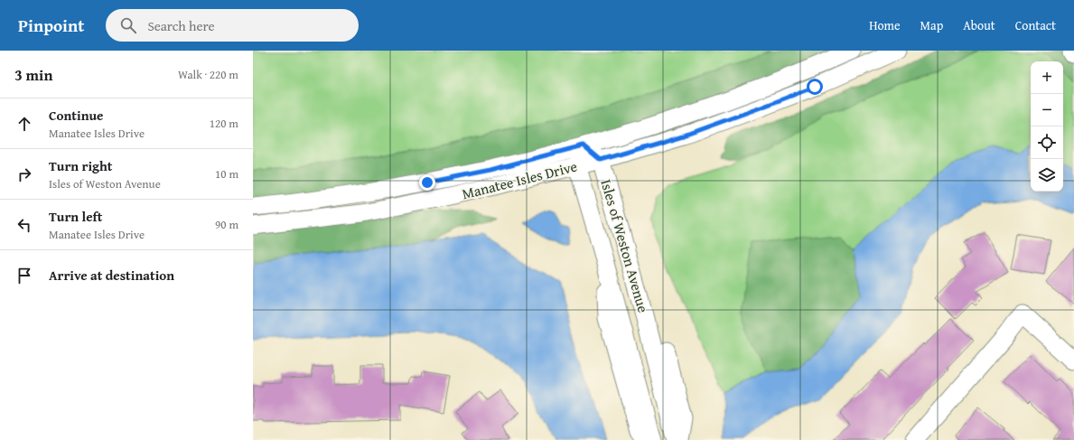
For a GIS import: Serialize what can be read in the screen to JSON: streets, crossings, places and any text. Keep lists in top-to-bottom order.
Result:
{
  "streets": {
    "street": ["Manatee Isles Drive", "Isles of Weston Avenue"]
  },
  "crossings": [
    ["Manatee Isles Drive", "Isles of Weston Avenue"]
  ],
  "page": {
    "header": "Pinpoint",
    "search": "Search here",
    "nav": [
      "Home",
      "Map",
      "About",
      "Contact"
    ],
    "heading": ["3 min", "Walk · 220 m"],
    "map_buttons": ["+", "−"],
    "list": [
      ["Continue", "Manatee Isles Drive", "120 m"],
      ["Turn right", "Isles of Weston Avenue", "10 m"],
      ["Turn left", "Manatee Isles Drive", "90 m"],
      "Arrive at destination"
    ]
  }
}
